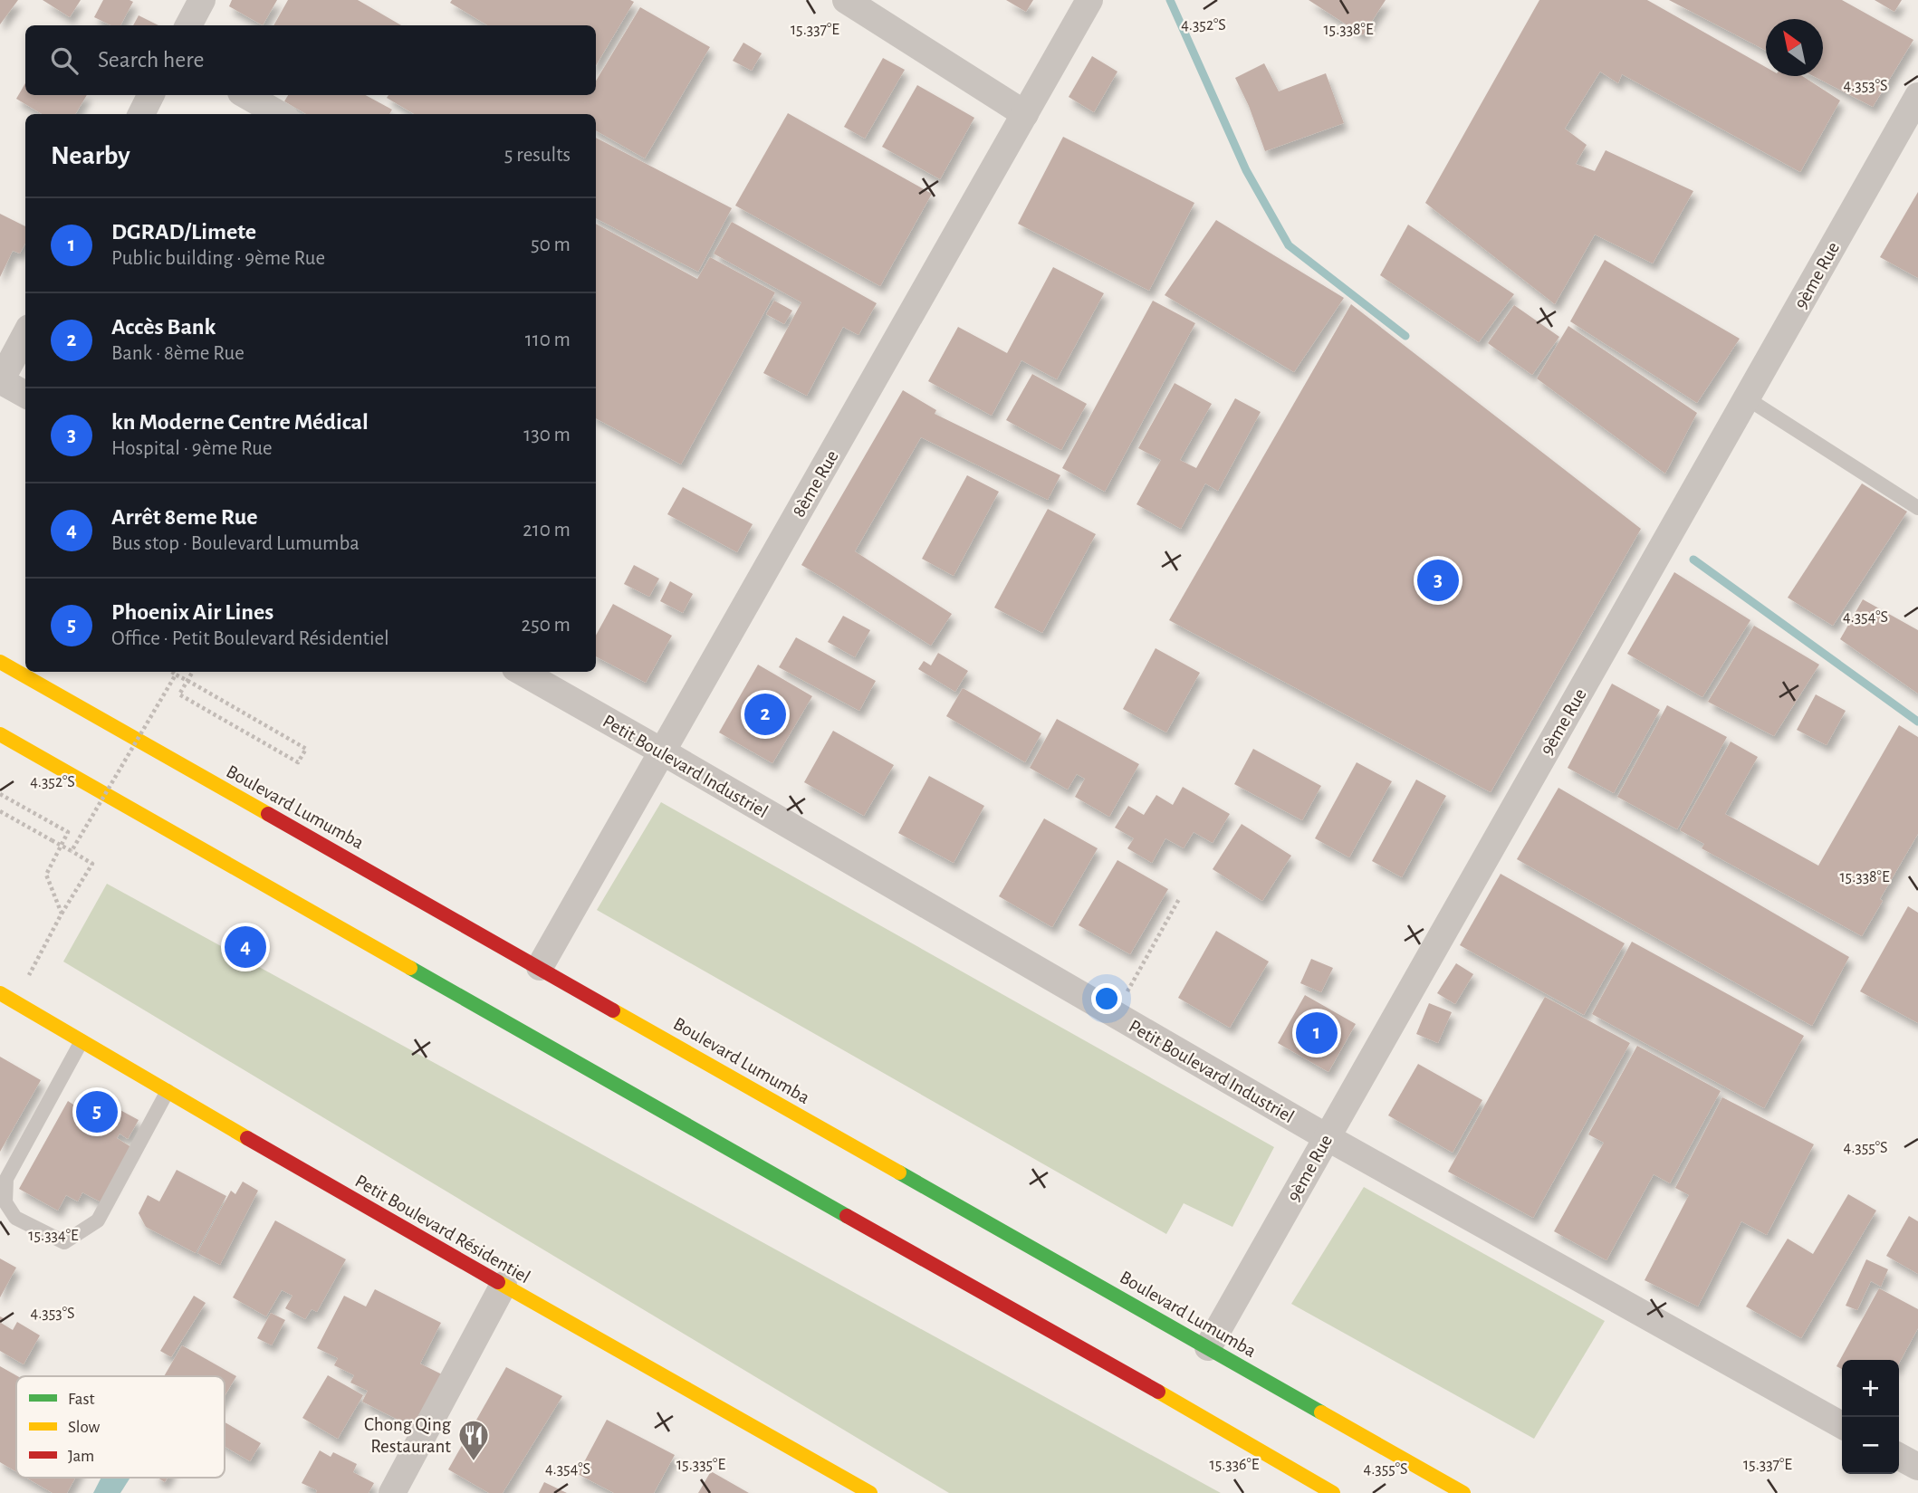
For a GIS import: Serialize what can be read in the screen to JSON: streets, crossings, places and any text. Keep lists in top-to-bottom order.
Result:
{
  "streets": {
    "main road": ["Boulevard Lumumba", "Petit Boulevard Résidentiel"],
    "street": ["9ème Rue", "8ème Rue", "Petit Boulevard Industriel"]
  },
  "crossings": [
    ["9ème Rue", "Petit Boulevard Industriel"],
    ["9ème Rue", "Boulevard Lumumba"],
    ["8ème Rue", "Petit Boulevard Industriel"],
    ["8ème Rue", "Boulevard Lumumba"]
  ],
  "places": {
    "restaurant": ["Chong Qing Restaurant"]
  },
  "legend": ["Fast", "Slow", "Jam"],
  "north": "top left",
  "page": {
    "search": "Search here",
    "heading": ["Nearby", "5 results"],
    "list": [
      {
        "mark": "1",
        "name": "DGRAD/Limete",
        "note": "Public building · 9ème Rue",
        "value": "50 m"
      },
      {
        "mark": "2",
        "name": "Accès Bank",
        "note": "Bank · 8ème Rue",
        "value": "110 m"
      },
      {
        "mark": "3",
        "name": "kn Moderne Centre Médical",
        "note": "Hospital · 9ème Rue",
        "value": "130 m"
      },
      {
        "mark": "4",
        "name": "Arrêt 8eme Rue",
        "note": "Bus stop · Boulevard Lumumba",
        "value": "210 m"
      },
      {
        "mark": "5",
        "name": "Phoenix Air Lines",
        "note": "Office · Petit Boulevard Résidentiel",
        "value": "250 m"
      }
    ],
    "pins": [
      "3",
      "2",
      "4",
      "1",
      "5"
    ],
    "map_buttons": ["+", "−"]
  },
  "coordinates": [
    "4.352°S",
    "15.337°E",
    "15.338°E",
    "4.353°S",
    "4.354°S",
    "4.355°S",
    "15.334°E",
    "15.335°E",
    "15.336°E"
  ]
}
